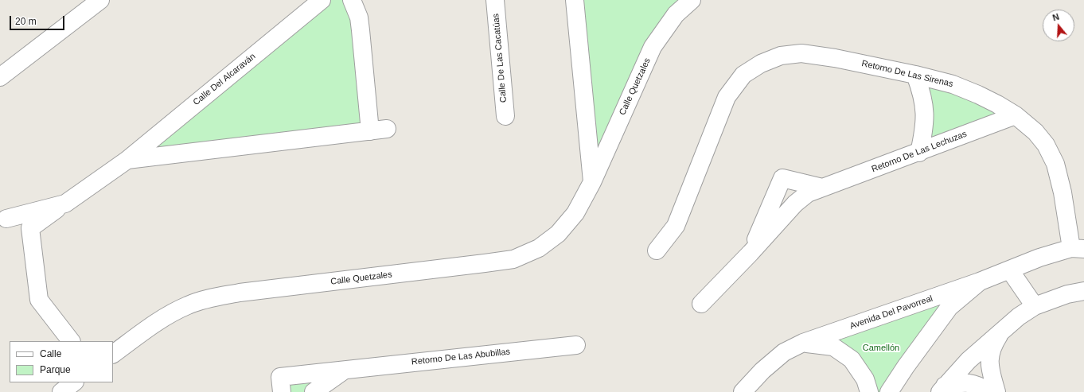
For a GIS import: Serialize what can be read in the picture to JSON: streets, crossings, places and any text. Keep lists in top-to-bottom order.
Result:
{
  "streets": {
    "street": [
      "Calle De Las Cacatúas",
      "Retorno De Las Sirenas",
      "Calle Del Alcaraván",
      "Calle Quetzales",
      "Retorno De Las Lechuzas",
      "Avenida Del Pavorreal",
      "Retorno De Las Abubillas"
    ]
  },
  "crossings": [
    ["Retorno De Las Sirenas", "Retorno De Las Lechuzas"],
    ["Retorno De Las Sirenas", "Avenida Del Pavorreal"]
  ],
  "parks": ["Camellón"],
  "legend": ["Calle", "Parque"],
  "scale_bar": "20 m",
  "north": "top"
}
